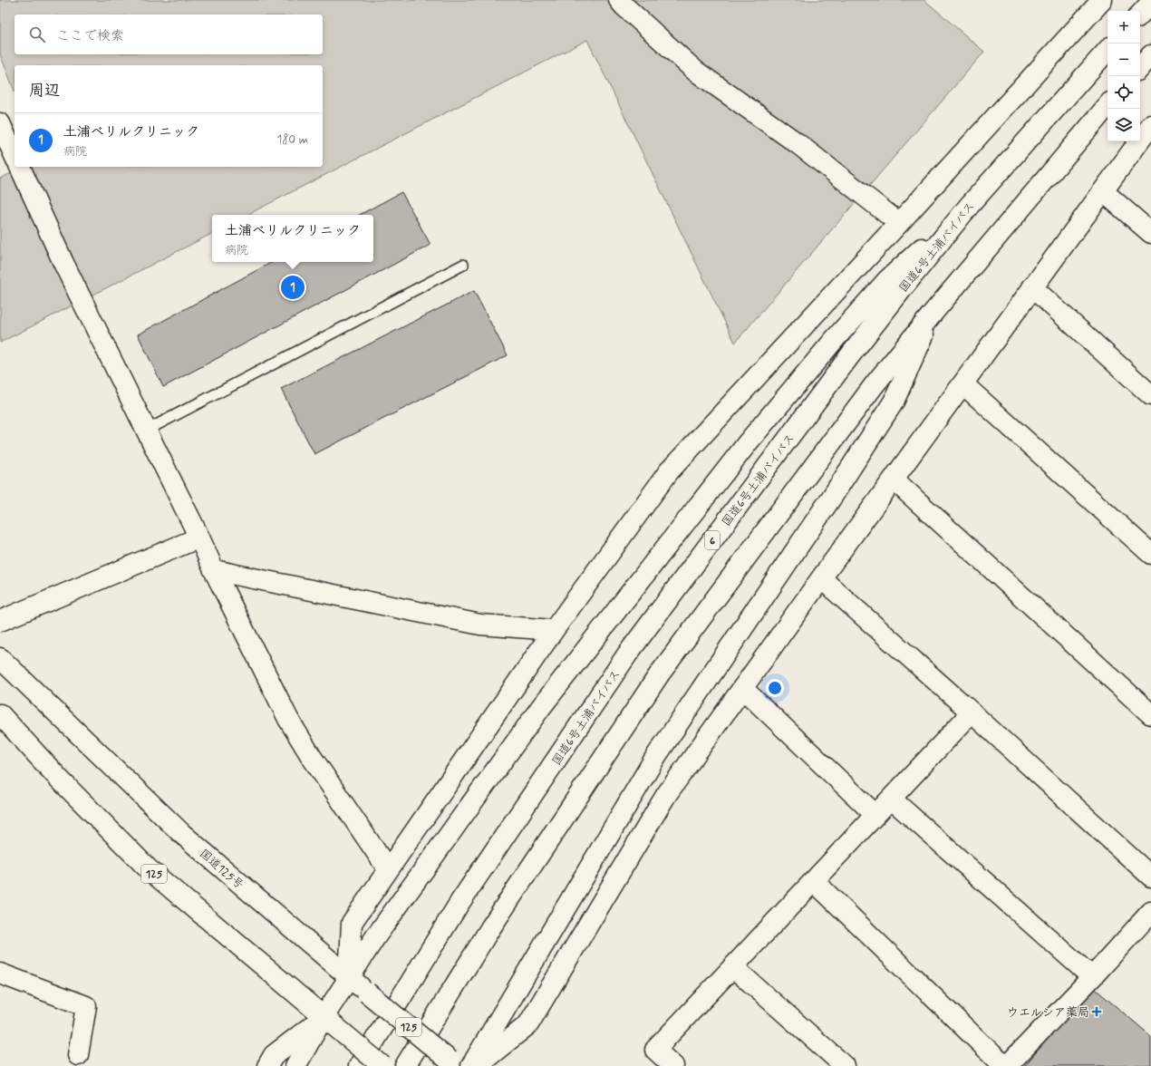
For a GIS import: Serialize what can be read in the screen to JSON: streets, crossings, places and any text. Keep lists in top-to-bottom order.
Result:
{
  "streets": {
    "main road": [
      "国道6号土浦バイパス",
      "6",
      "国道125号",
      "125"
    ]
  },
  "places": {
    "health": ["ウエルシア薬局"]
  },
  "page": {
    "map_buttons": ["+", "−"],
    "search": "ここで検索",
    "heading": "周辺",
    "list": [
      {
        "mark": "1",
        "name": "土浦ベリルクリニック",
        "note": "病院",
        "value": "180 m"
      }
    ],
    "popup": ["土浦ベリルクリニック", "病院"],
    "pins": "1"
  }
}
